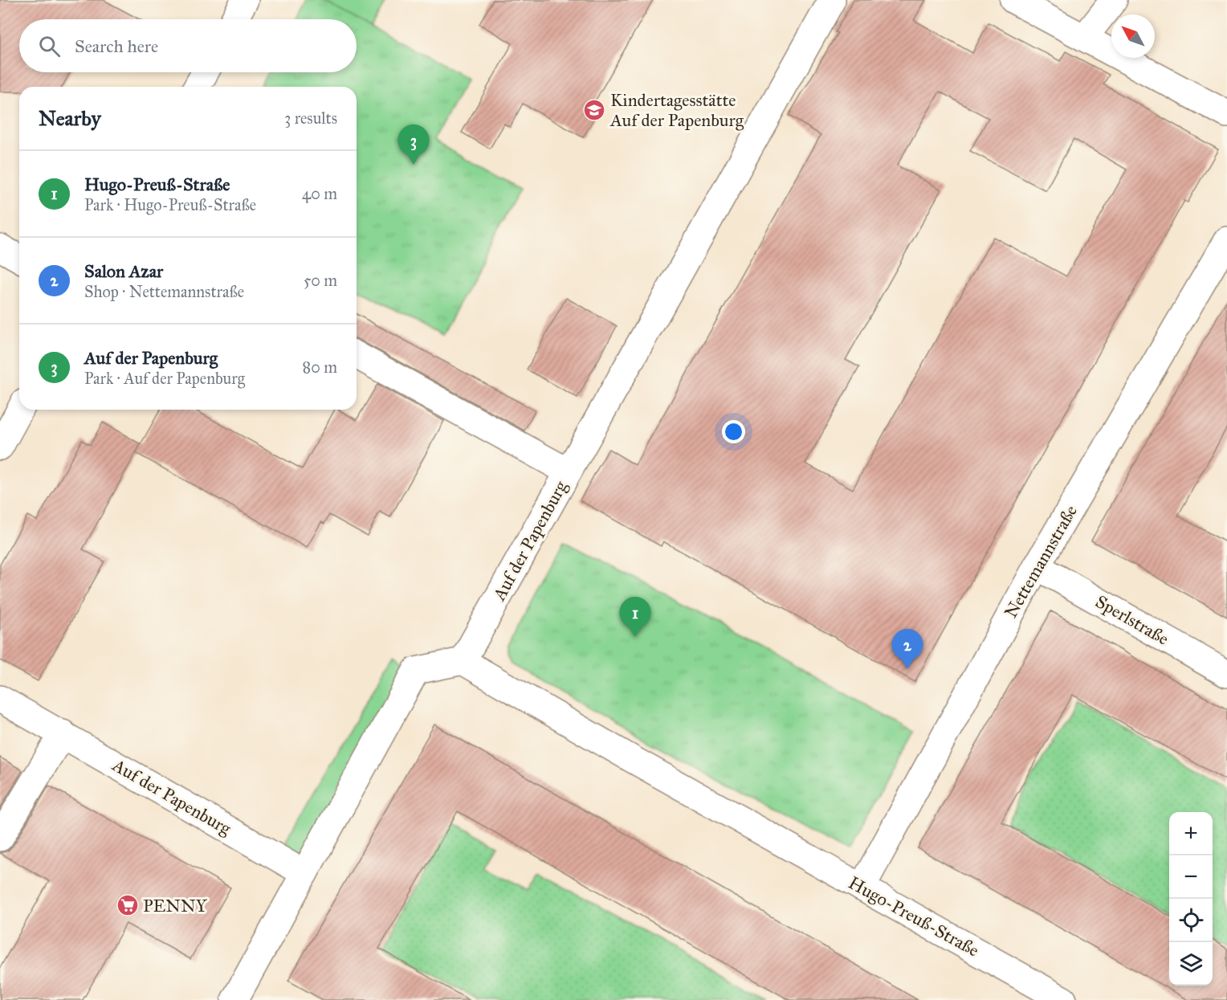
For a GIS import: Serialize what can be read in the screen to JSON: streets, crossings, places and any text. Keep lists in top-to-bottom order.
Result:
{
  "streets": {
    "street": [
      "Auf der Papenburg",
      "Nettemannstraße",
      "Sperlstraße",
      "Hugo-Preuß-Straße"
    ]
  },
  "crossings": [
    ["Auf der Papenburg", "Hugo-Preuß-Straße"],
    ["Nettemannstraße", "Sperlstraße"],
    ["Nettemannstraße", "Hugo-Preuß-Straße"]
  ],
  "places": {
    "school or university": ["Kindertagesstätte Auf der Papenburg"],
    "supermarket": ["PENNY"]
  },
  "north": "top left",
  "page": {
    "search": "Search here",
    "heading": ["Nearby", "3 results"],
    "pins": ["3", "1", "2"],
    "list": [
      {
        "mark": "1",
        "name": "Hugo-Preuß-Straße",
        "note": "Park · Hugo-Preuß-Straße",
        "value": "40 m"
      },
      {
        "mark": "2",
        "name": "Salon Azar",
        "note": "Shop · Nettemannstraße",
        "value": "50 m"
      },
      {
        "mark": "3",
        "name": "Auf der Papenburg",
        "note": "Park · Auf der Papenburg",
        "value": "80 m"
      }
    ],
    "map_buttons": ["+", "−"]
  }
}
